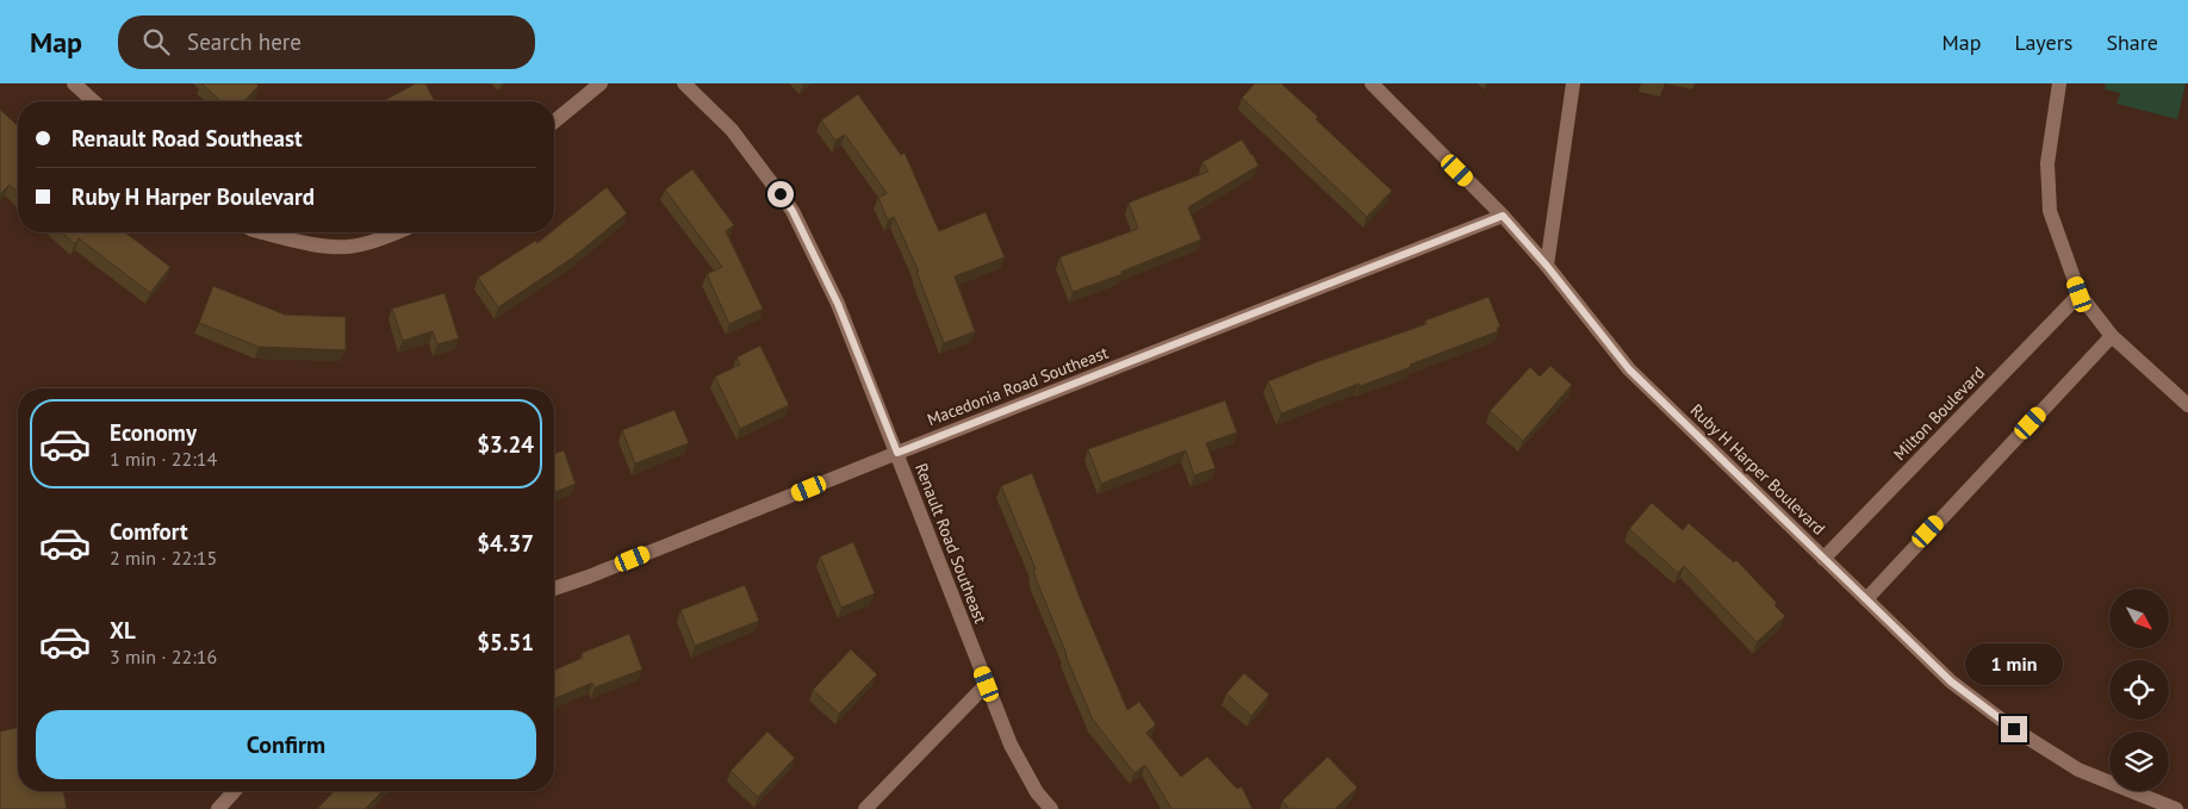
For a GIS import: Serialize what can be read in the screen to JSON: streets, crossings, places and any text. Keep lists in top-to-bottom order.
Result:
{
  "streets": {
    "street": [
      "Macedonia Road Southeast",
      "Milton Boulevard",
      "Ruby H Harper Boulevard",
      "Renault Road Southeast"
    ]
  },
  "crossings": [
    ["Macedonia Road Southeast", "Ruby H Harper Boulevard"],
    ["Macedonia Road Southeast", "Renault Road Southeast"],
    ["Milton Boulevard", "Ruby H Harper Boulevard"]
  ],
  "north": "bottom right",
  "page": {
    "header": "Map",
    "search": "Search here",
    "nav": ["Map", "Layers", "Share"],
    "banner": ["Renault Road Southeast", "Ruby H Harper Boulevard"],
    "list": [
      {
        "name": "Economy",
        "note": "1 min · 22:14",
        "value": "$3.24"
      },
      {
        "name": "Comfort",
        "note": "2 min · 22:15",
        "value": "$4.37"
      },
      {
        "name": "XL",
        "note": "3 min · 22:16",
        "value": "$5.51"
      }
    ],
    "bubble": "1 min",
    "buttons": "Confirm"
  }
}
